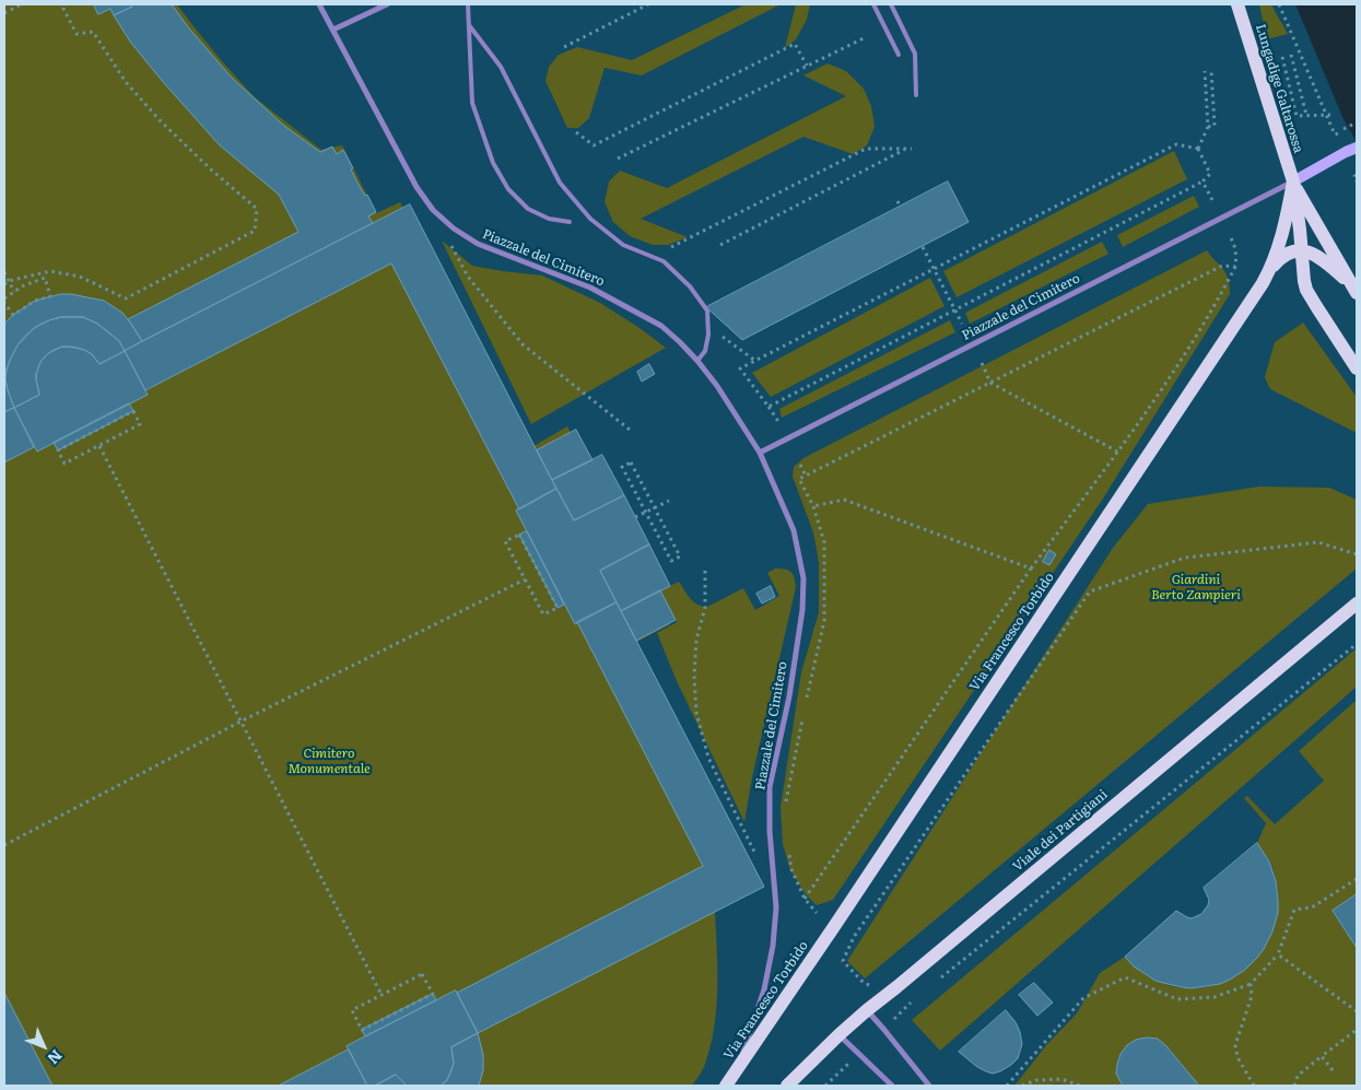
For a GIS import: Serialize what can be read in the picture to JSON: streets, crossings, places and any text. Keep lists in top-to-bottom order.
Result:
{
  "streets": {
    "main road": ["Lungadige Galtarossa", "Via Francesco Torbido", "Viale dei Partigiani"],
    "street": ["Piazzale del Cimitero"]
  },
  "crossings": [
    ["Lungadige Galtarossa", "Piazzale del Cimitero"],
    ["Lungadige Galtarossa", "Via Francesco Torbido"],
    ["Piazzale del Cimitero", "Via Francesco Torbido"]
  ],
  "parks": ["Giardini Berto Zampieri", "Cimitero Monumentale"],
  "north": "bottom right"
}
